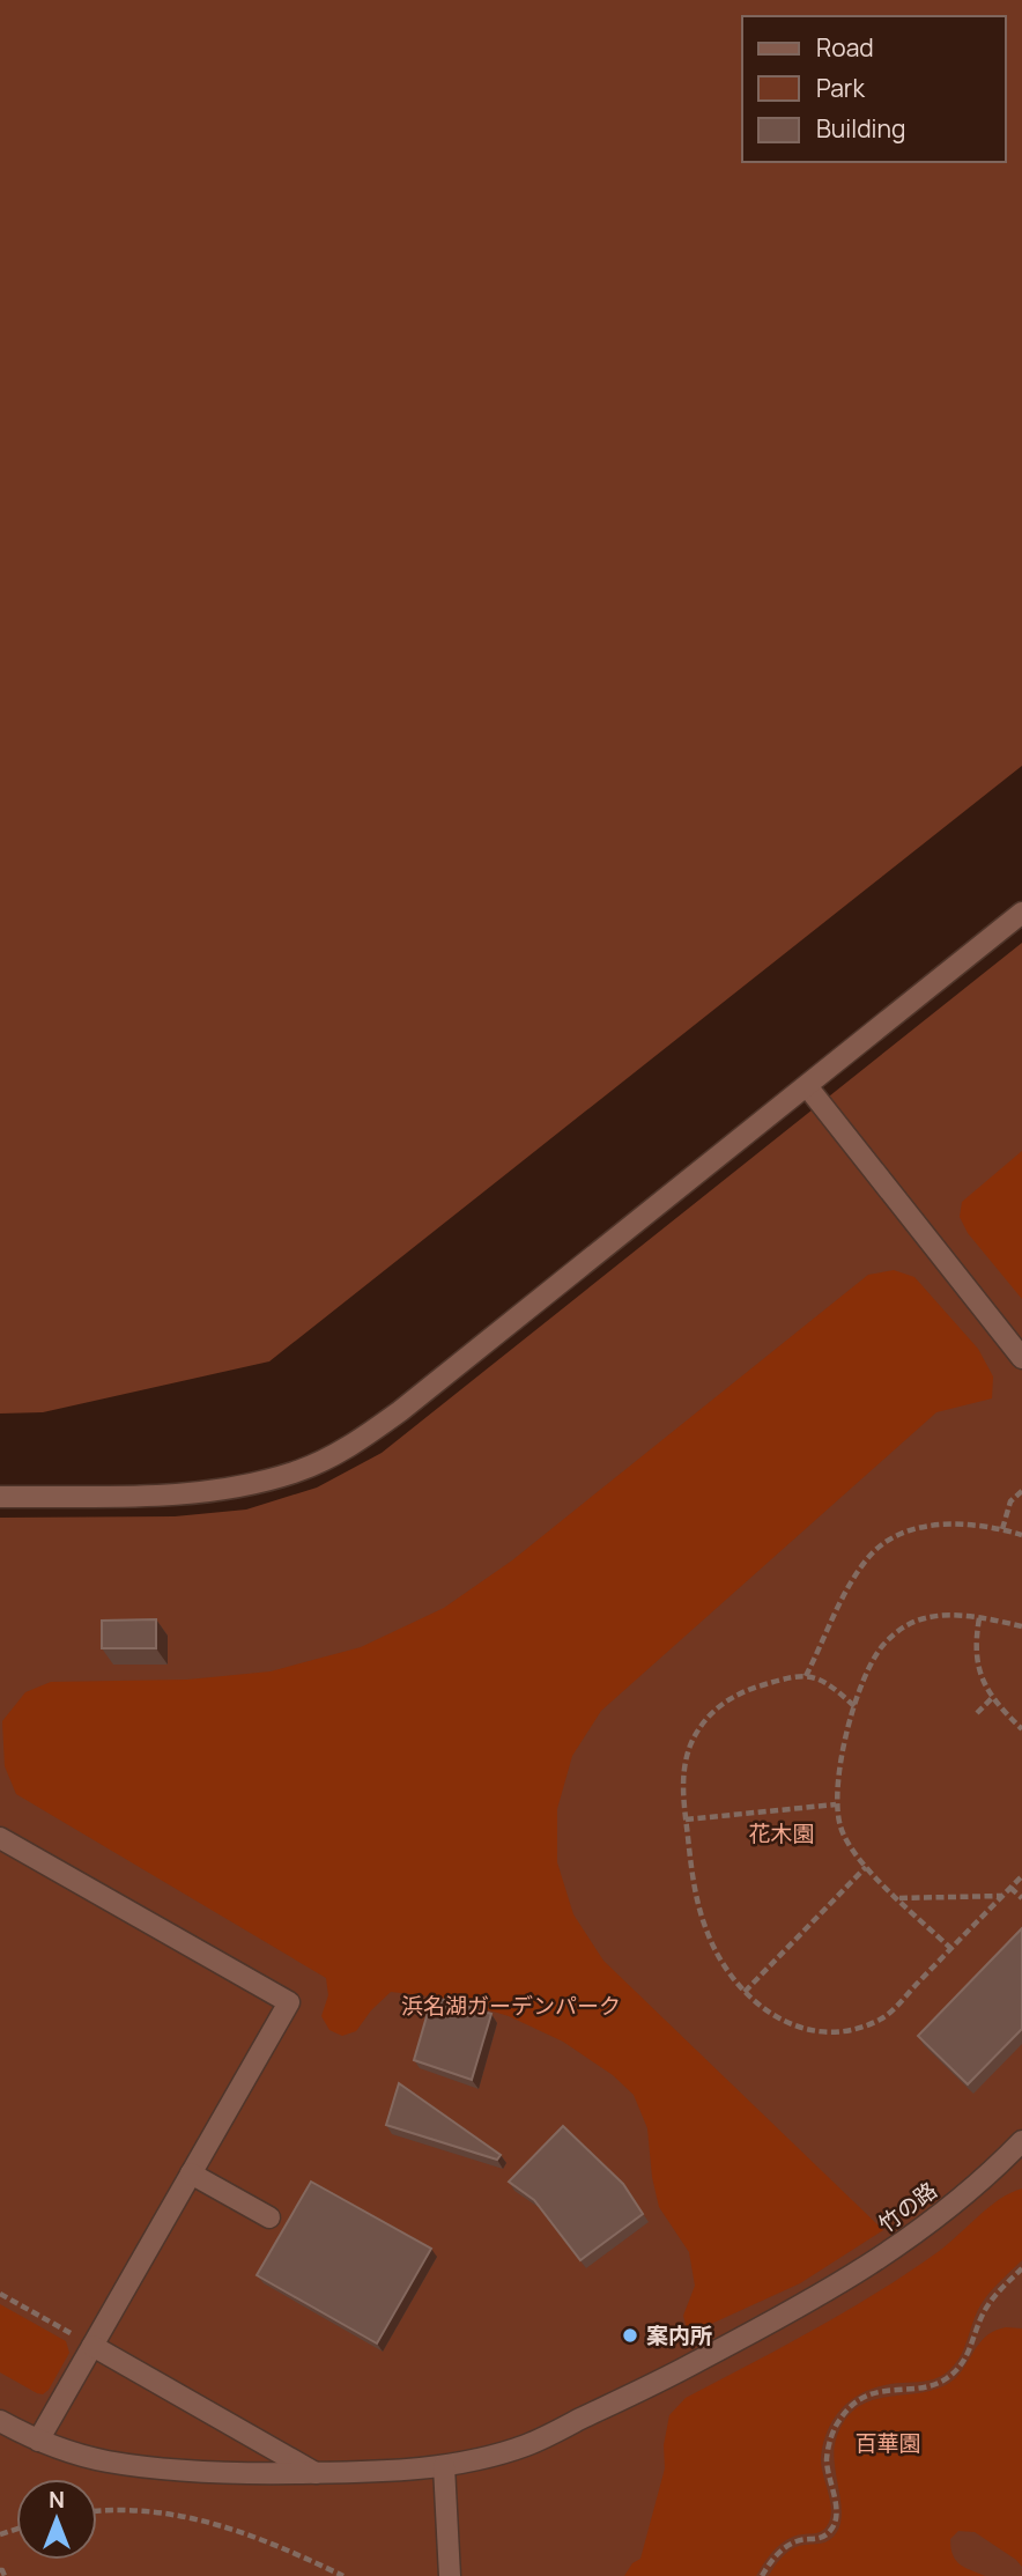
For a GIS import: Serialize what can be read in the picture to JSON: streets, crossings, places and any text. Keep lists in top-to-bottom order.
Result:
{
  "streets": {
    "lane": ["竹の路"]
  },
  "parks": ["花木園", "浜名湖ガーデンパーク", "百華園"],
  "places": ["案内所"],
  "legend": ["Road", "Park", "Building"],
  "north": "top"
}
